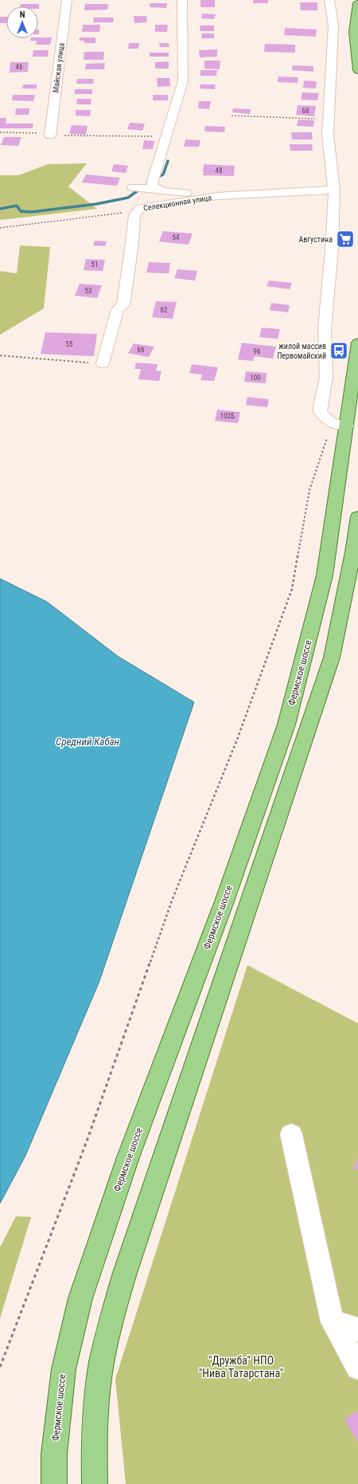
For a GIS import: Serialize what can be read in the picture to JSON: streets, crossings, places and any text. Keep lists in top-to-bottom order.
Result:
{
  "streets": {
    "main road": ["Фермское шоссе"],
    "street": ["Майская улица", "Селекционная улица"]
  },
  "water": ["Средний Кабан"],
  "parks": ["\"Дружба\" НПО \"Нива Татарстана\""],
  "places": {
    "supermarket": ["Августина"],
    "bus stop": ["жилой массив Первомайский"]
  },
  "house_numbers": [
    "46",
    "68",
    "48",
    "54",
    "51",
    "53",
    "62",
    "55",
    "66",
    "96",
    "100",
    "102Б"
  ],
  "north": "top"
}
